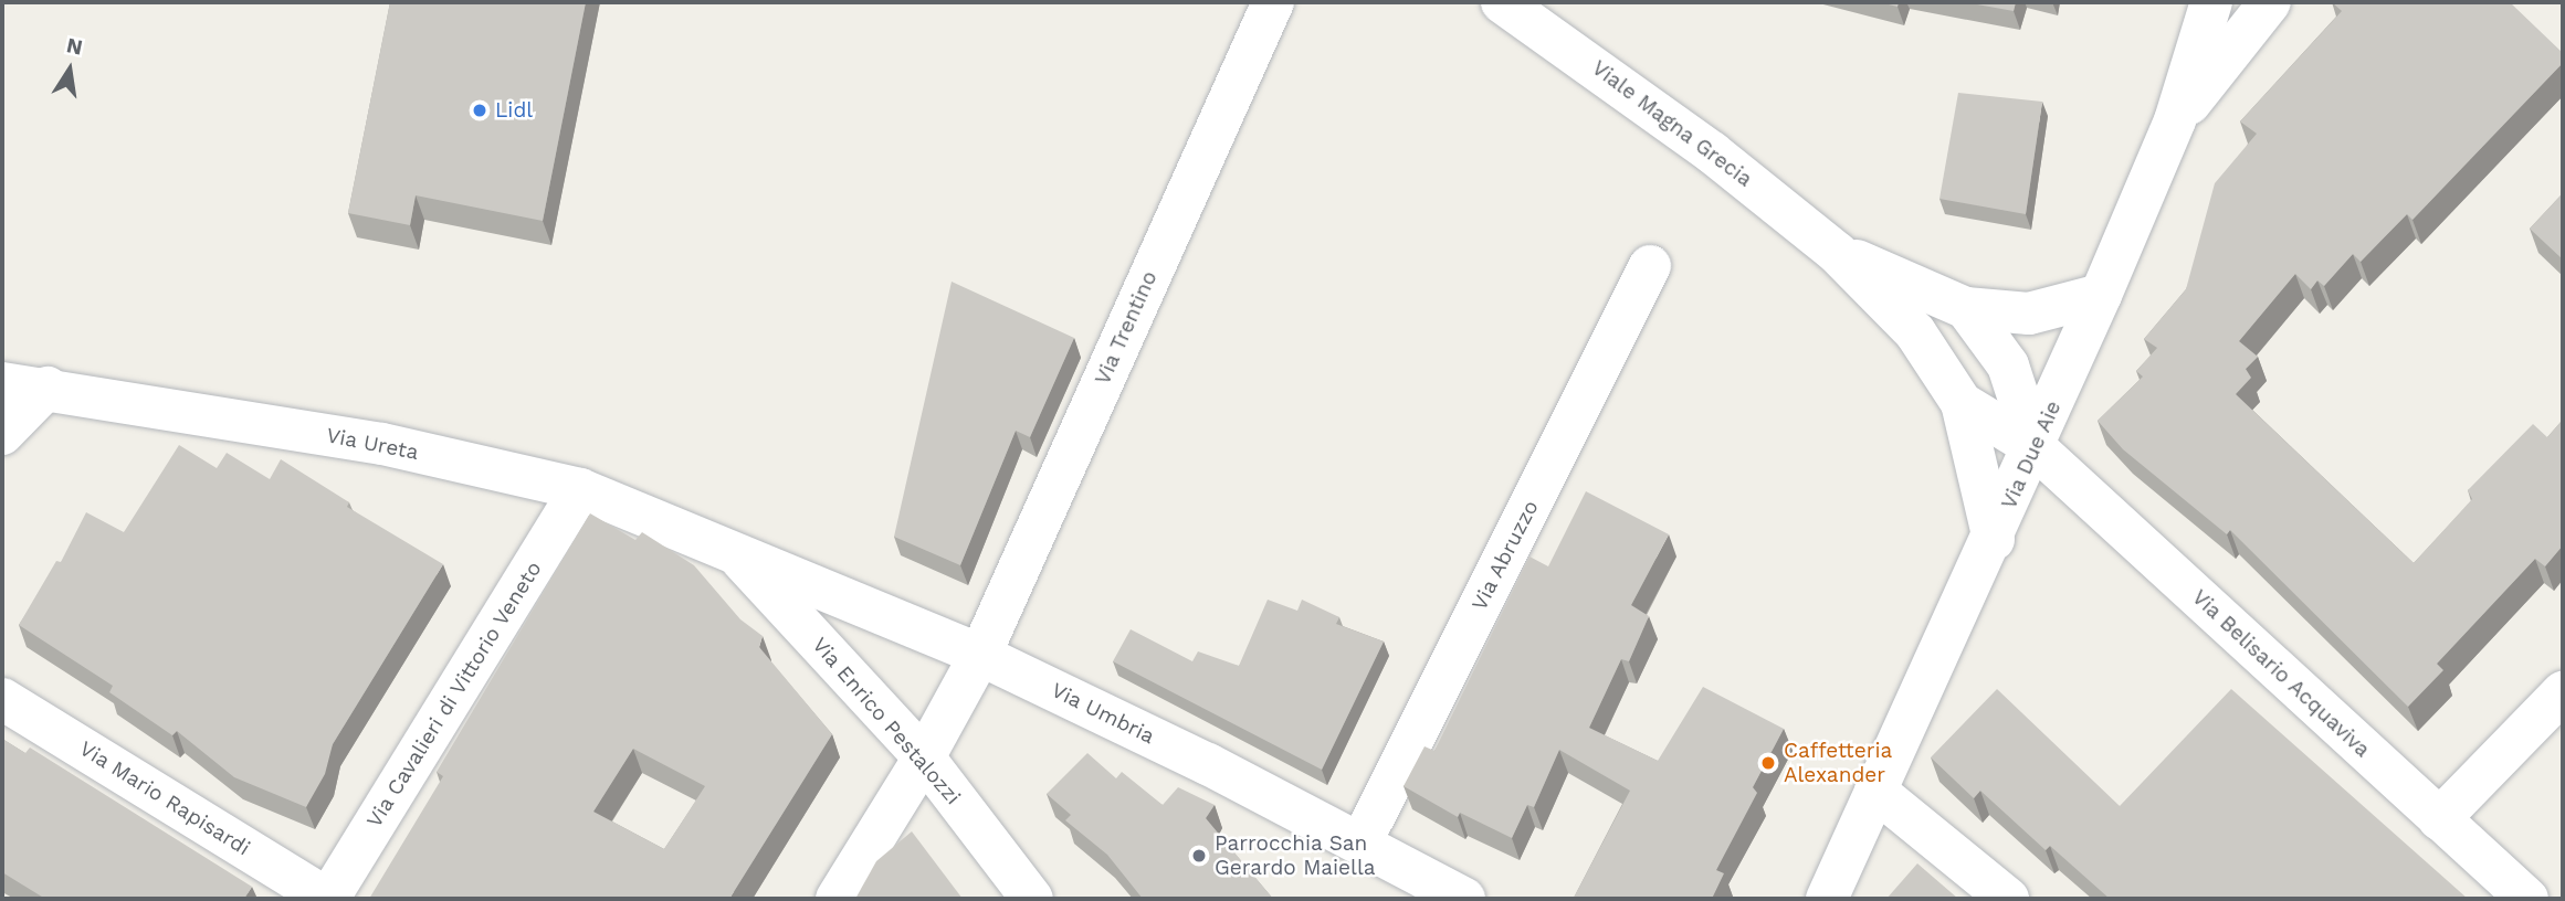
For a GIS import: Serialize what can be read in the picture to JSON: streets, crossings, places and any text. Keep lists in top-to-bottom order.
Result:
{
  "streets": {
    "street": [
      "Viale Magna Grecia",
      "Via Trentino",
      "Via Ureta",
      "Via Due Aie",
      "Via Abruzzo",
      "Via Belisario Acquaviva",
      "Via Cavalieri di Vittorio Veneto",
      "Via Umbria",
      "Via Enrico Pestalozzi",
      "Via Mario Rapisardi"
    ]
  },
  "crossings": [
    ["Viale Magna Grecia", "Via Due Aie"],
    ["Viale Magna Grecia", "Via Belisario Acquaviva"],
    ["Via Trentino", "Via Umbria"],
    ["Via Trentino", "Via Enrico Pestalozzi"],
    ["Via Ureta", "Via Cavalieri di Vittorio Veneto"],
    ["Via Ureta", "Via Umbria"],
    ["Via Ureta", "Via Enrico Pestalozzi"],
    ["Via Due Aie", "Via Belisario Acquaviva"],
    ["Via Abruzzo", "Via Umbria"],
    ["Via Cavalieri di Vittorio Veneto", "Via Mario Rapisardi"],
    ["Via Umbria", "Via Enrico Pestalozzi"]
  ],
  "places": ["Lidl", "Caffetteria Alexander", "Parrocchia San Gerardo Maiella"],
  "north": "top"
}
